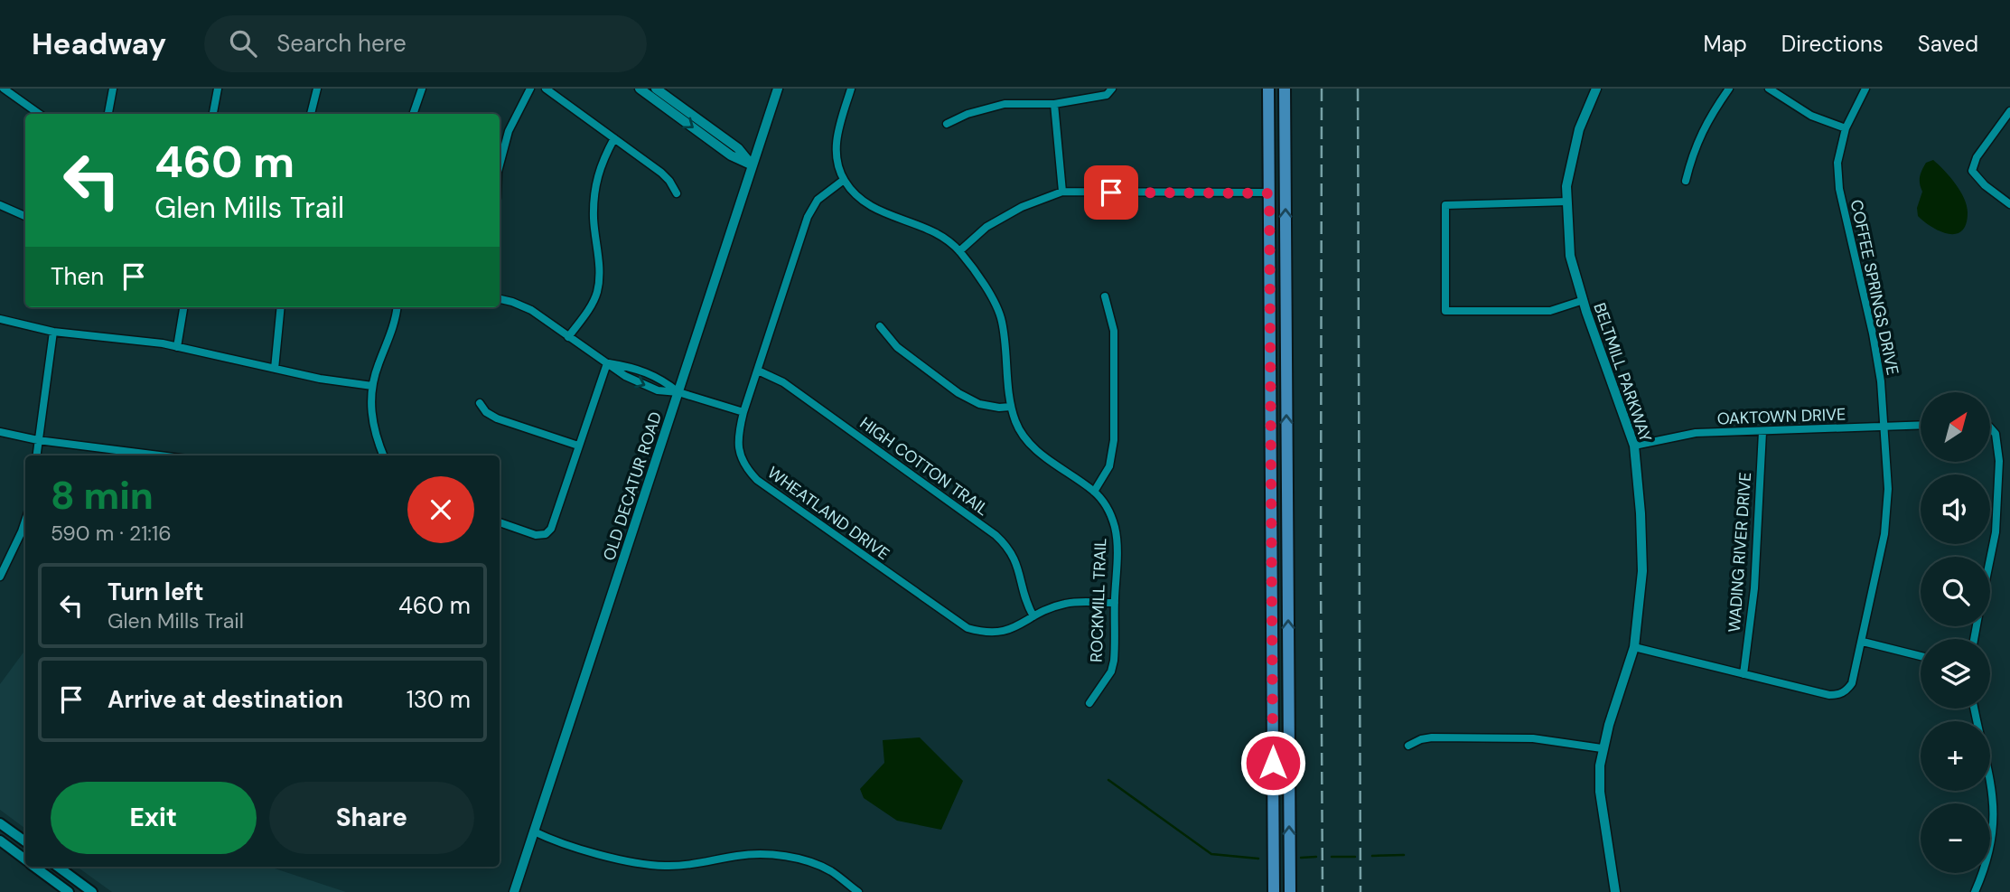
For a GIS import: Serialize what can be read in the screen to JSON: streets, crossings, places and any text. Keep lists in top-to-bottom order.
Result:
{
  "streets": {
    "street": [
      "COFFEE SPRINGS DRIVE",
      "BELTMILL PARKWAY",
      "OAKTOWN DRIVE",
      "HIGH COTTON TRAIL",
      "OLD DECATUR ROAD",
      "WHEATLAND DRIVE",
      "WADING RIVER DRIVE",
      "ROCKMILL TRAIL"
    ]
  },
  "crossings": [
    ["COFFEE SPRINGS DRIVE", "BELTMILL PARKWAY"],
    ["COFFEE SPRINGS DRIVE", "OAKTOWN DRIVE"],
    ["COFFEE SPRINGS DRIVE", "WADING RIVER DRIVE"],
    ["BELTMILL PARKWAY", "OAKTOWN DRIVE"],
    ["OAKTOWN DRIVE", "WADING RIVER DRIVE"],
    ["HIGH COTTON TRAIL", "WHEATLAND DRIVE"],
    ["WHEATLAND DRIVE", "ROCKMILL TRAIL"]
  ],
  "north": "top right",
  "page": {
    "header": "Headway",
    "search": "Search here",
    "nav": ["Map", "Directions", "Saved"],
    "turn": ["460 m", "Glen Mills Trail"],
    "then": "Then",
    "map_buttons": ["+", "−"],
    "heading": ["8 min", "590 m · 21:16"],
    "list": [
      {
        "name": "Turn left",
        "note": "Glen Mills Trail",
        "value": "460 m"
      },
      {
        "name": "Arrive at destination",
        "value": "130 m"
      }
    ],
    "buttons": ["Exit", "Share"]
  }
}
